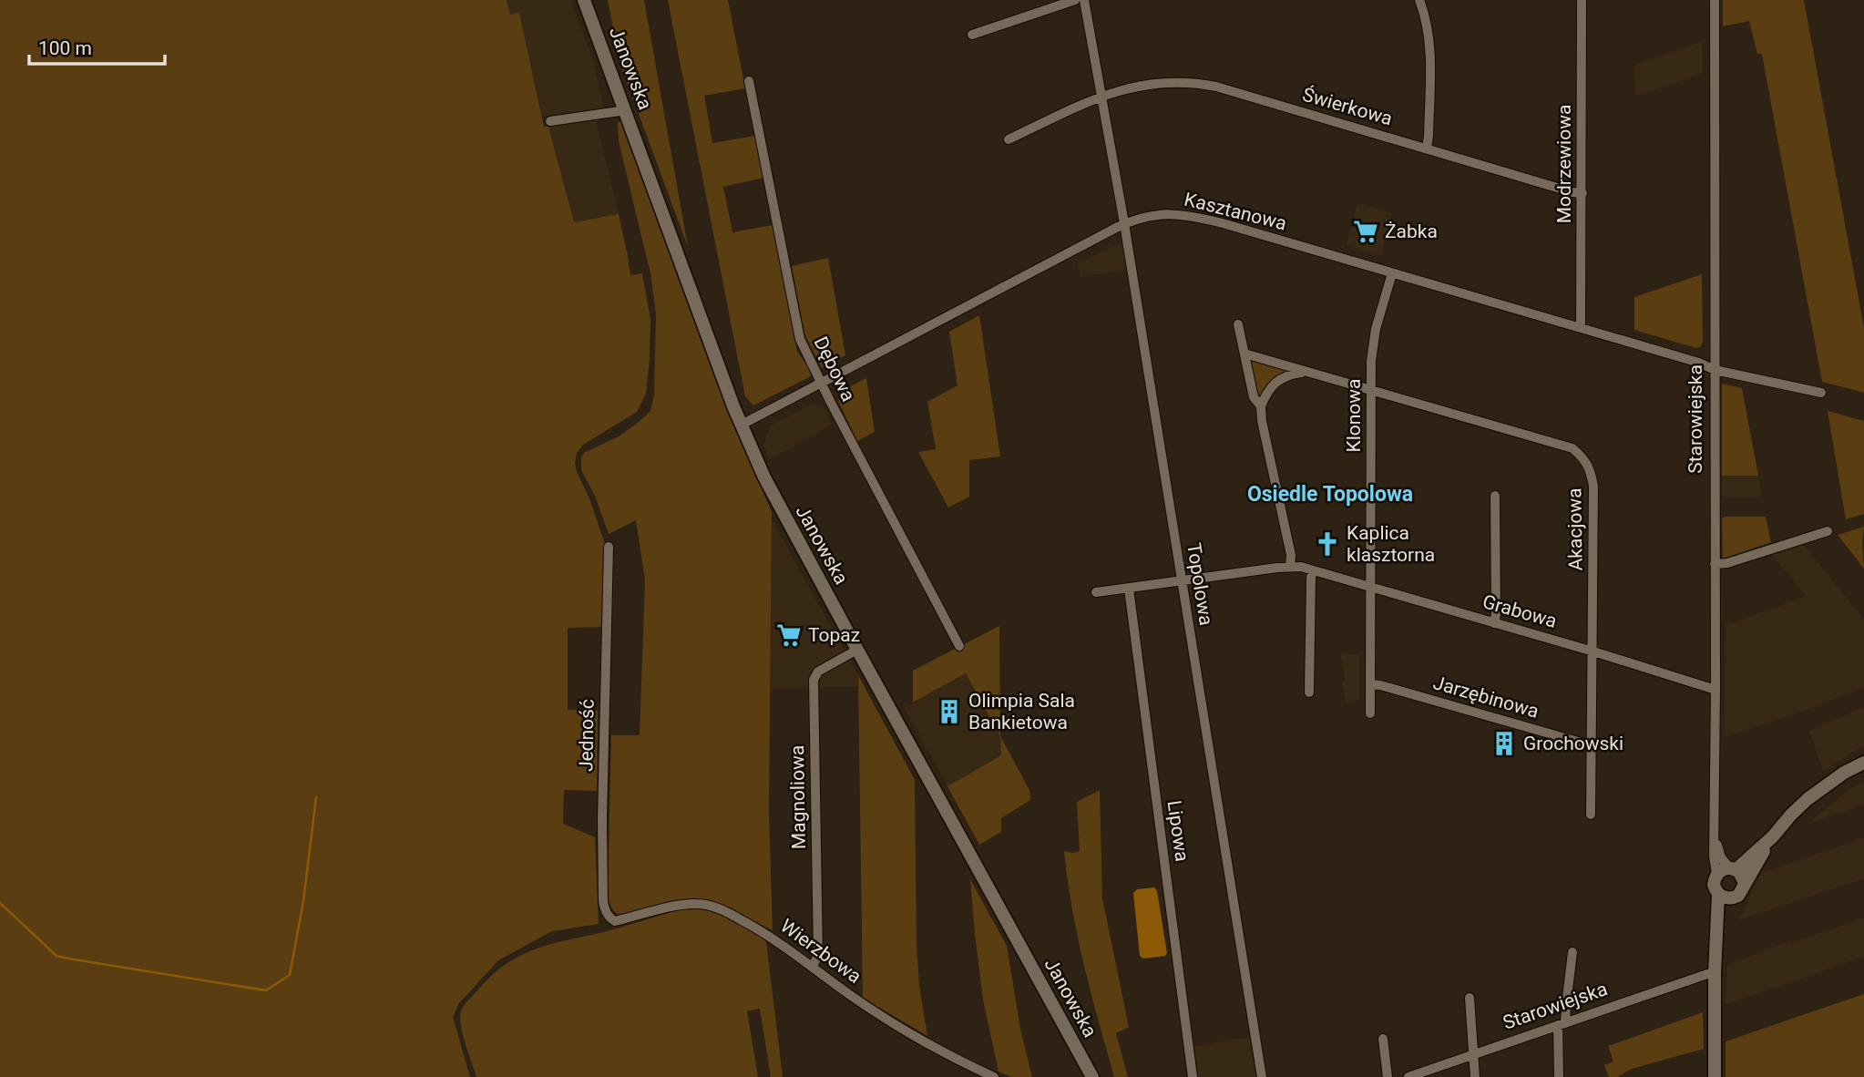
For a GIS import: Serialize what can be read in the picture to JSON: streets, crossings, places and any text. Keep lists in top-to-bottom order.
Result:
{
  "streets": {
    "main road": ["Janowska"],
    "street": [
      "Świerkowa",
      "Modrzewiowa",
      "Kasztanowa",
      "Dębowa",
      "Klonowa",
      "Starowiejska",
      "Akacjowa",
      "Topolowa",
      "Grabowa",
      "Jarzębinowa",
      "Jedność",
      "Magnoliowa",
      "Lipowa",
      "Wierzbowa"
    ]
  },
  "crossings": [
    ["Janowska", "Kasztanowa"],
    ["Janowska", "Magnoliowa"],
    ["Świerkowa", "Modrzewiowa"],
    ["Świerkowa", "Topolowa"],
    ["Modrzewiowa", "Kasztanowa"],
    ["Kasztanowa", "Dębowa"],
    ["Kasztanowa", "Klonowa"],
    ["Kasztanowa", "Starowiejska"],
    ["Kasztanowa", "Topolowa"],
    ["Klonowa", "Akacjowa"],
    ["Klonowa", "Grabowa"],
    ["Klonowa", "Jarzębinowa"],
    ["Starowiejska", "Grabowa"],
    ["Akacjowa", "Grabowa"],
    ["Akacjowa", "Jarzębinowa"],
    ["Topolowa", "Grabowa"],
    ["Grabowa", "Lipowa"],
    ["Jedność", "Wierzbowa"],
    ["Magnoliowa", "Wierzbowa"]
  ],
  "districts": ["Osiedle Topolowa"],
  "places": {
    "supermarket": ["Żabka", "Topaz"],
    "church": ["Kaplica klasztorna"],
    "building": ["Olimpia Sala Bankietowa", "Grochowski"]
  },
  "scale_bar": "100 m"
}
